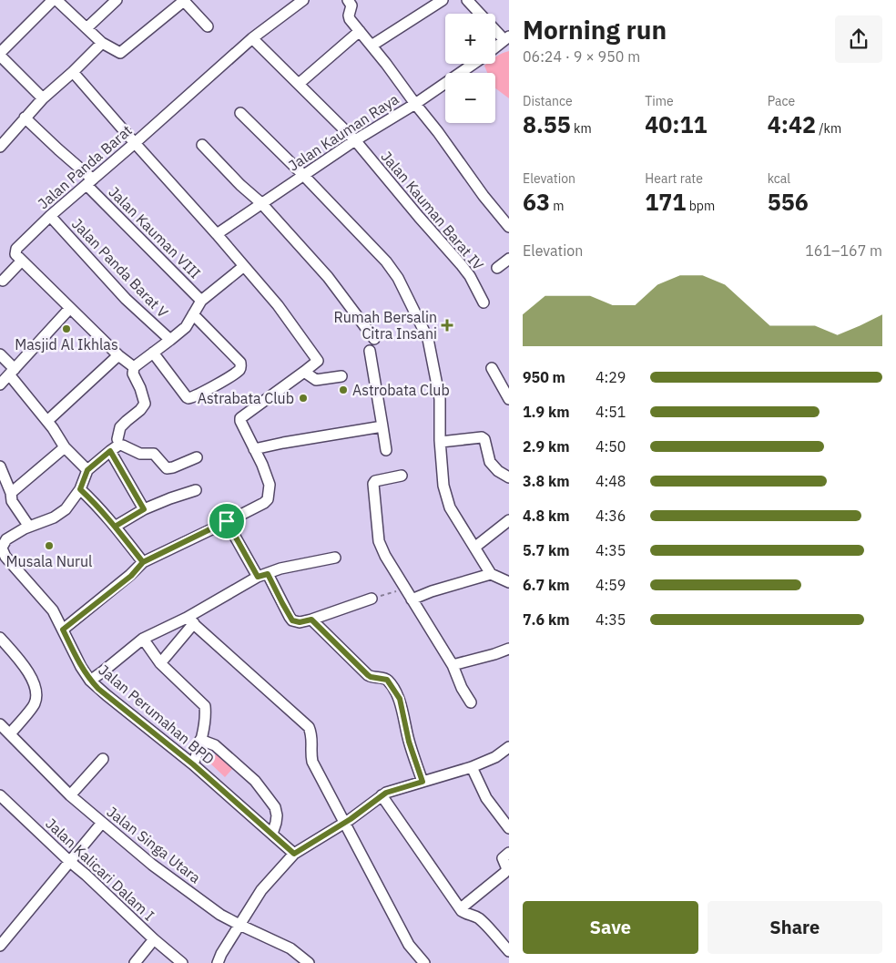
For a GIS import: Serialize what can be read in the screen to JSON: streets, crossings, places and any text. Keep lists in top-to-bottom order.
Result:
{
  "streets": {
    "street": [
      "Jalan Kauman Raya",
      "Jalan Panda Barat",
      "Jalan Kauman Barat IV",
      "Jalan Kauman VIII",
      "Jalan Panda Barat V",
      "Jalan Perumahan BPD",
      "Jalan Singa Utara",
      "Jalan Kalicari Dalam I"
    ]
  },
  "crossings": [
    ["Jalan Kauman Raya", "Jalan Kauman Barat IV"],
    ["Jalan Panda Barat", "Jalan Kauman Barat IV"],
    ["Jalan Panda Barat", "Jalan Kauman VIII"],
    ["Jalan Panda Barat", "Jalan Panda Barat V"]
  ],
  "places": {
    "health": ["Rumah Bersalin Citra Insani"],
    "other": [
      "Masjid Al Ikhlas",
      "Astrobata Club",
      "Astrabata Club",
      "Musala Nurul"
    ]
  },
  "page": {
    "heading": ["Morning run", "06:24 · 9 × 950 m"],
    "map_buttons": ["+", "−"],
    "stats": [
      ["Distance", "8.55 km"],
      ["Time", "40:11"],
      ["Pace", "4:42 /km"],
      ["Elevation", "63 m"],
      ["Heart rate", "171 bpm"],
      ["kcal", "556"]
    ],
    "chart": ["Elevation", "161–167 m"],
    "list": [
      {
        "name": "950 m",
        "note": "4:29"
      },
      {
        "name": "1.9 km",
        "note": "4:51"
      },
      {
        "name": "2.9 km",
        "note": "4:50"
      },
      {
        "name": "3.8 km",
        "note": "4:48"
      },
      {
        "name": "4.8 km",
        "note": "4:36"
      },
      {
        "name": "5.7 km",
        "note": "4:35"
      },
      {
        "name": "6.7 km",
        "note": "4:59"
      },
      {
        "name": "7.6 km",
        "note": "4:35"
      }
    ],
    "buttons": ["Save", "Share"]
  }
}
